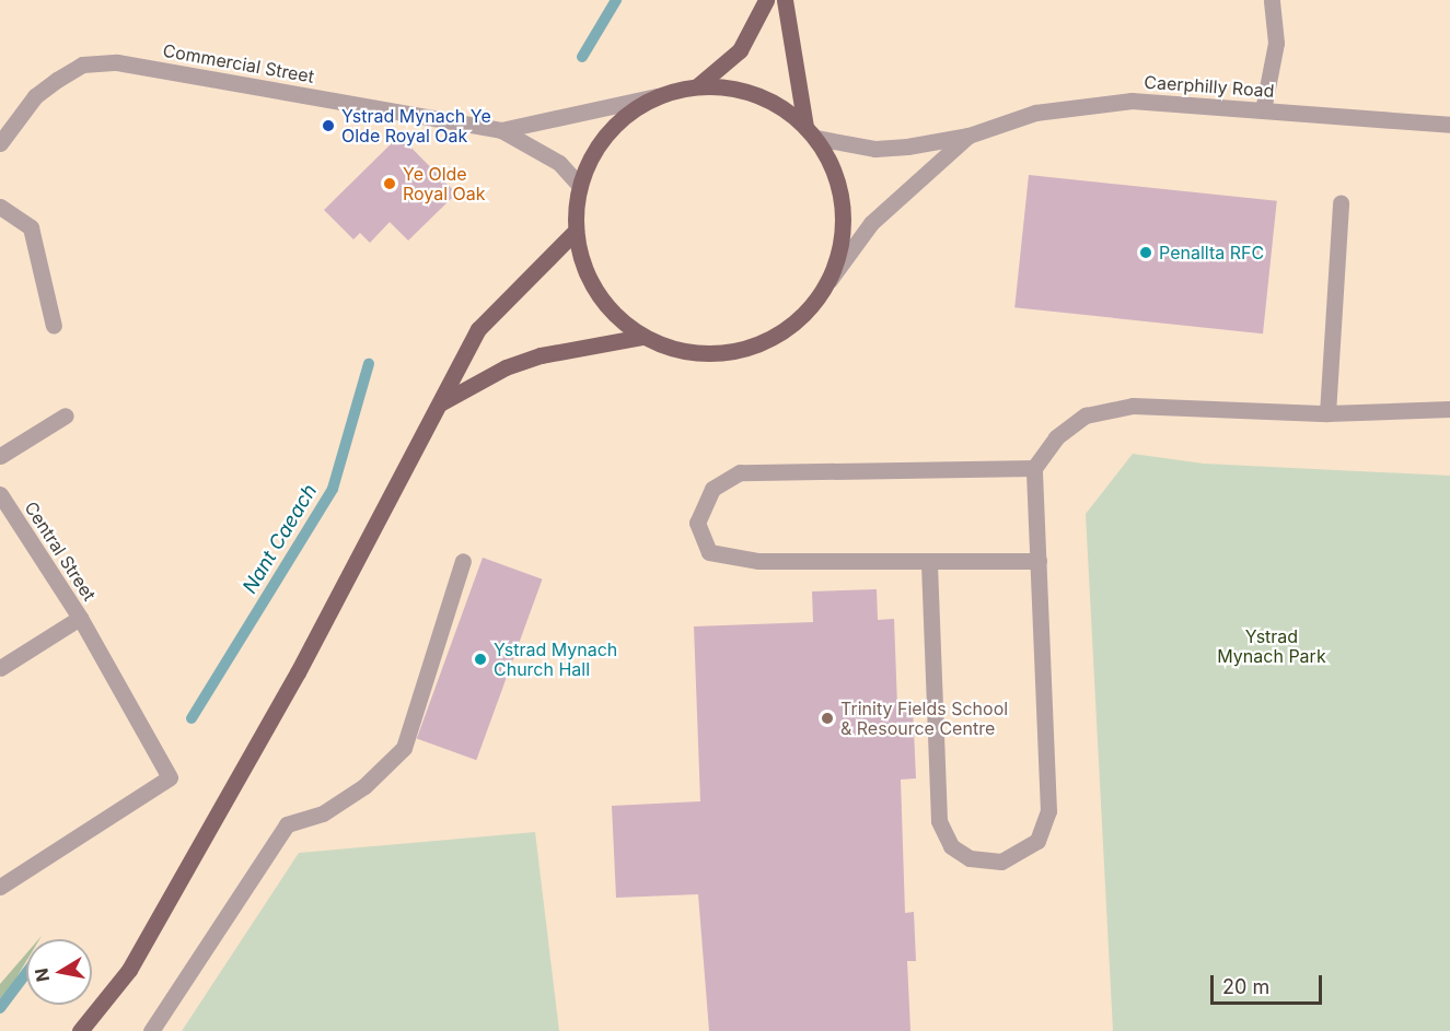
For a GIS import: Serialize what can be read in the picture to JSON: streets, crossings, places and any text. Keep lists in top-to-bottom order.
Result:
{
  "streets": {
    "street": ["Commercial Street", "Caerphilly Road", "Central Street"]
  },
  "water": ["Nant Caeach"],
  "parks": ["Ystrad Mynach Park"],
  "places": [
    "Ystrad Mynach Ye Olde Royal Oak",
    "Ye Olde Royal Oak",
    "Penallta RFC",
    "Ystrad Mynach Church Hall",
    "Trinity Fields School & Resource Centre"
  ],
  "scale_bar": "20 m",
  "north": "left"
}
